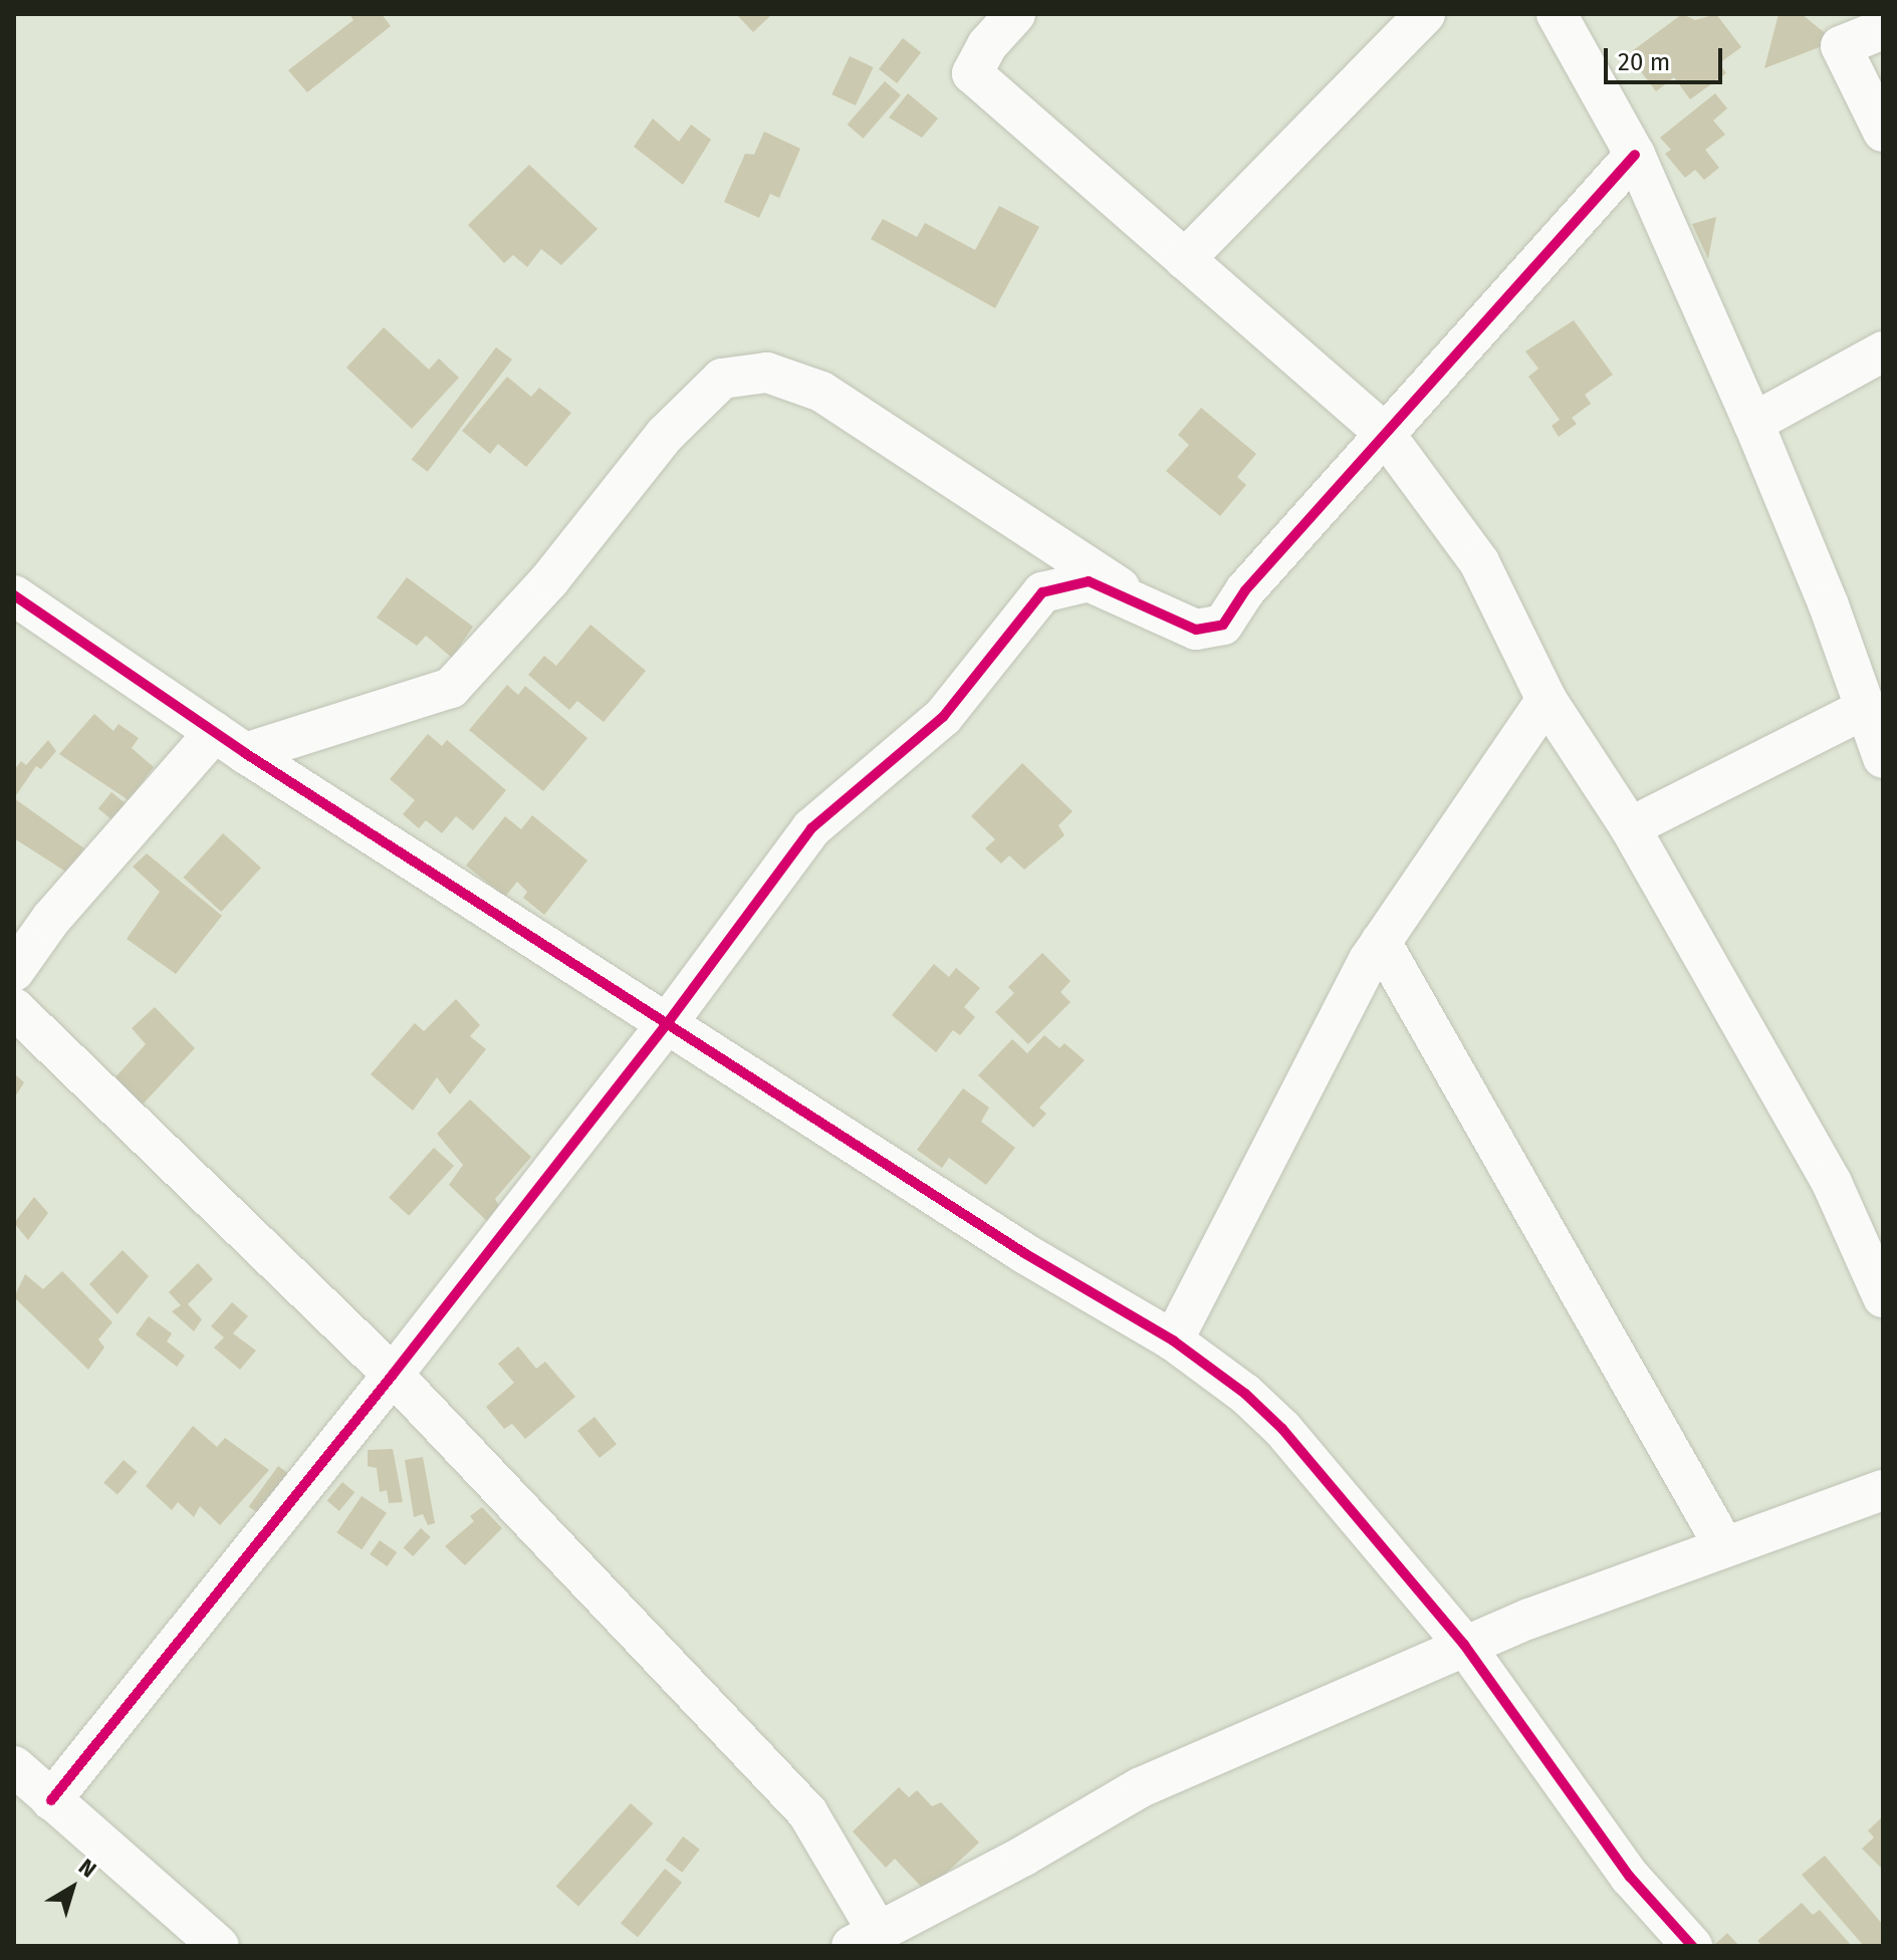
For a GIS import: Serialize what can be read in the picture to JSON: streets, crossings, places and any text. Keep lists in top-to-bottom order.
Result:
{
  "scale_bar": "20 m",
  "north": "top right"
}
